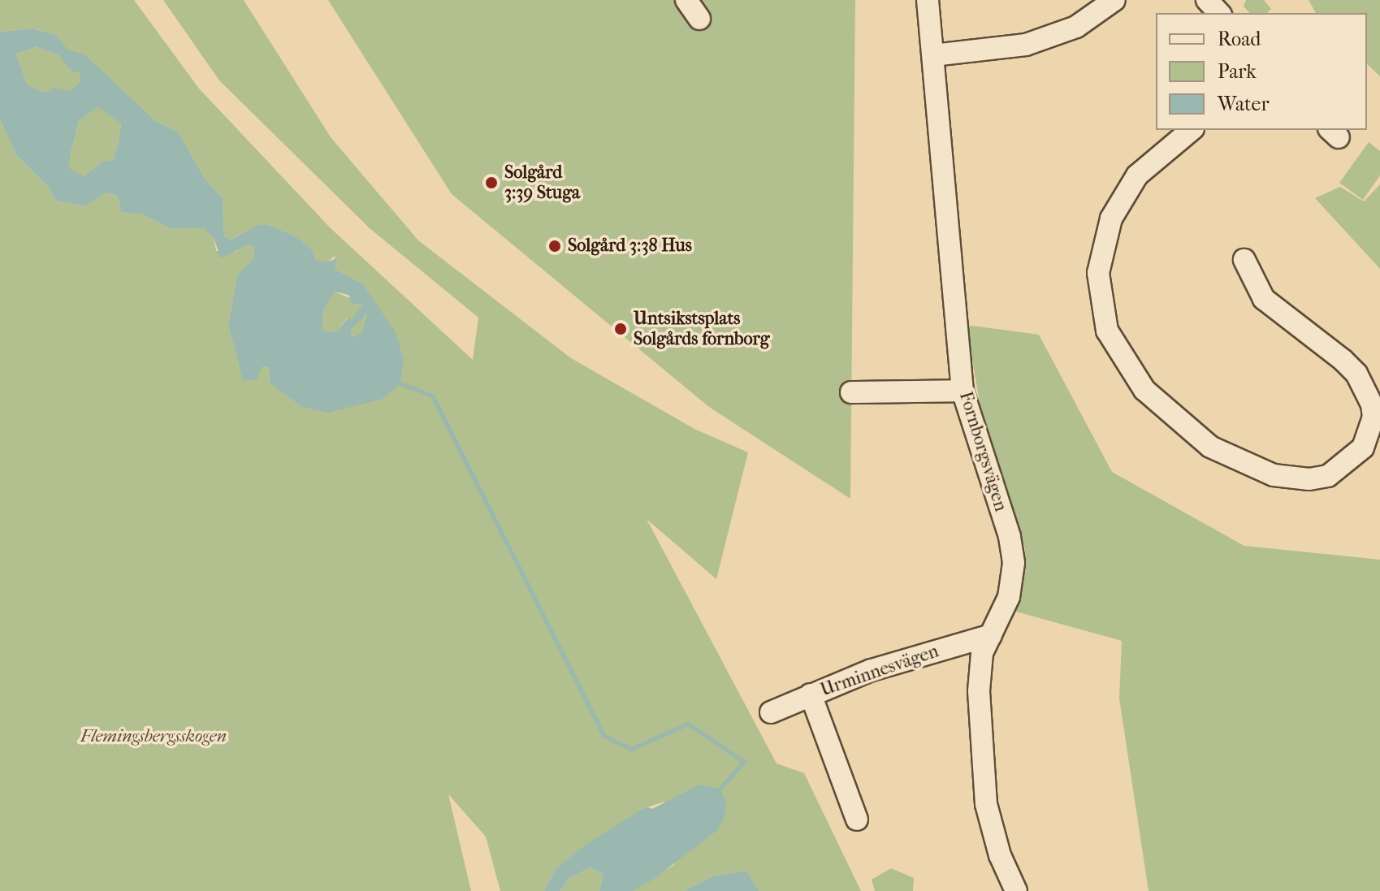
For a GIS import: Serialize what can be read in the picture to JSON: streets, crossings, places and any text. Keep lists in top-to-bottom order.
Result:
{
  "streets": {
    "street": ["Fornborgsvägen", "Urminnesvägen"]
  },
  "crossings": [
    ["Fornborgsvägen", "Urminnesvägen"]
  ],
  "parks": ["Flemingsbergsskogen"],
  "places": ["Solgård 3:39 Stuga", "Solgård 3:38 Hus", "Untsikstsplats Solgårds fornborg"],
  "legend": ["Road", "Park", "Water"]
}
